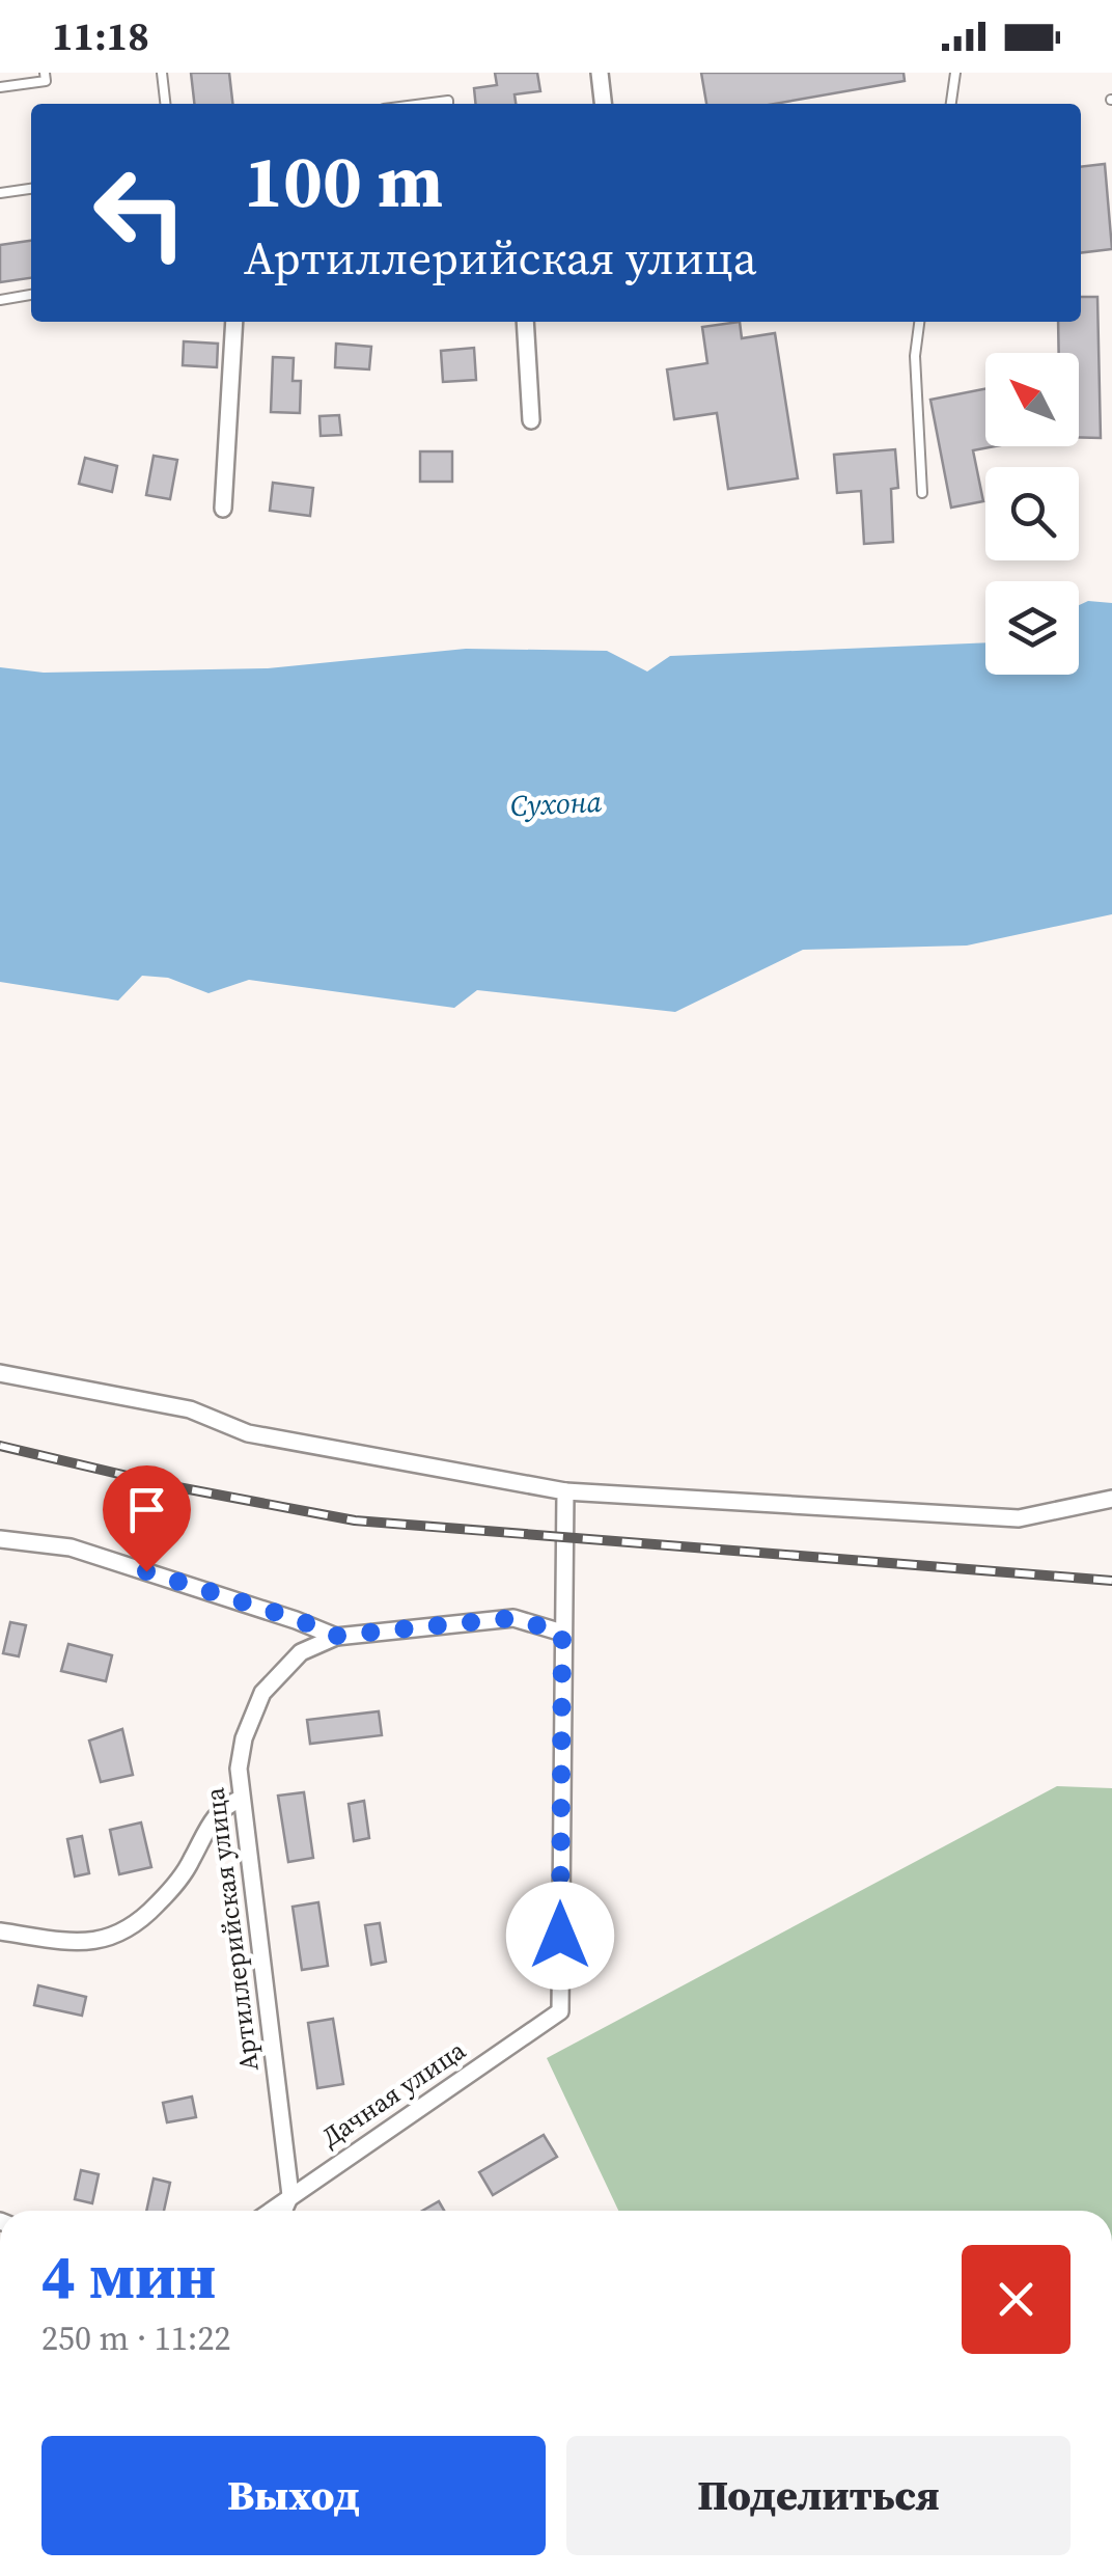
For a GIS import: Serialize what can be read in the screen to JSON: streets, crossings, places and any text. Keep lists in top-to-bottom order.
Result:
{
  "streets": {
    "street": ["Артиллерийская улица", "Дачная улица"]
  },
  "crossings": [
    ["Артиллерийская улица", "Дачная улица"]
  ],
  "water": ["Сухона"],
  "north": "top left",
  "page": {
    "status": "11:18",
    "turn": ["100 m", "Артиллерийская улица"],
    "heading": ["4 мин", "250 m · 11:22"],
    "buttons": ["Выход", "Поделиться"]
  }
}
